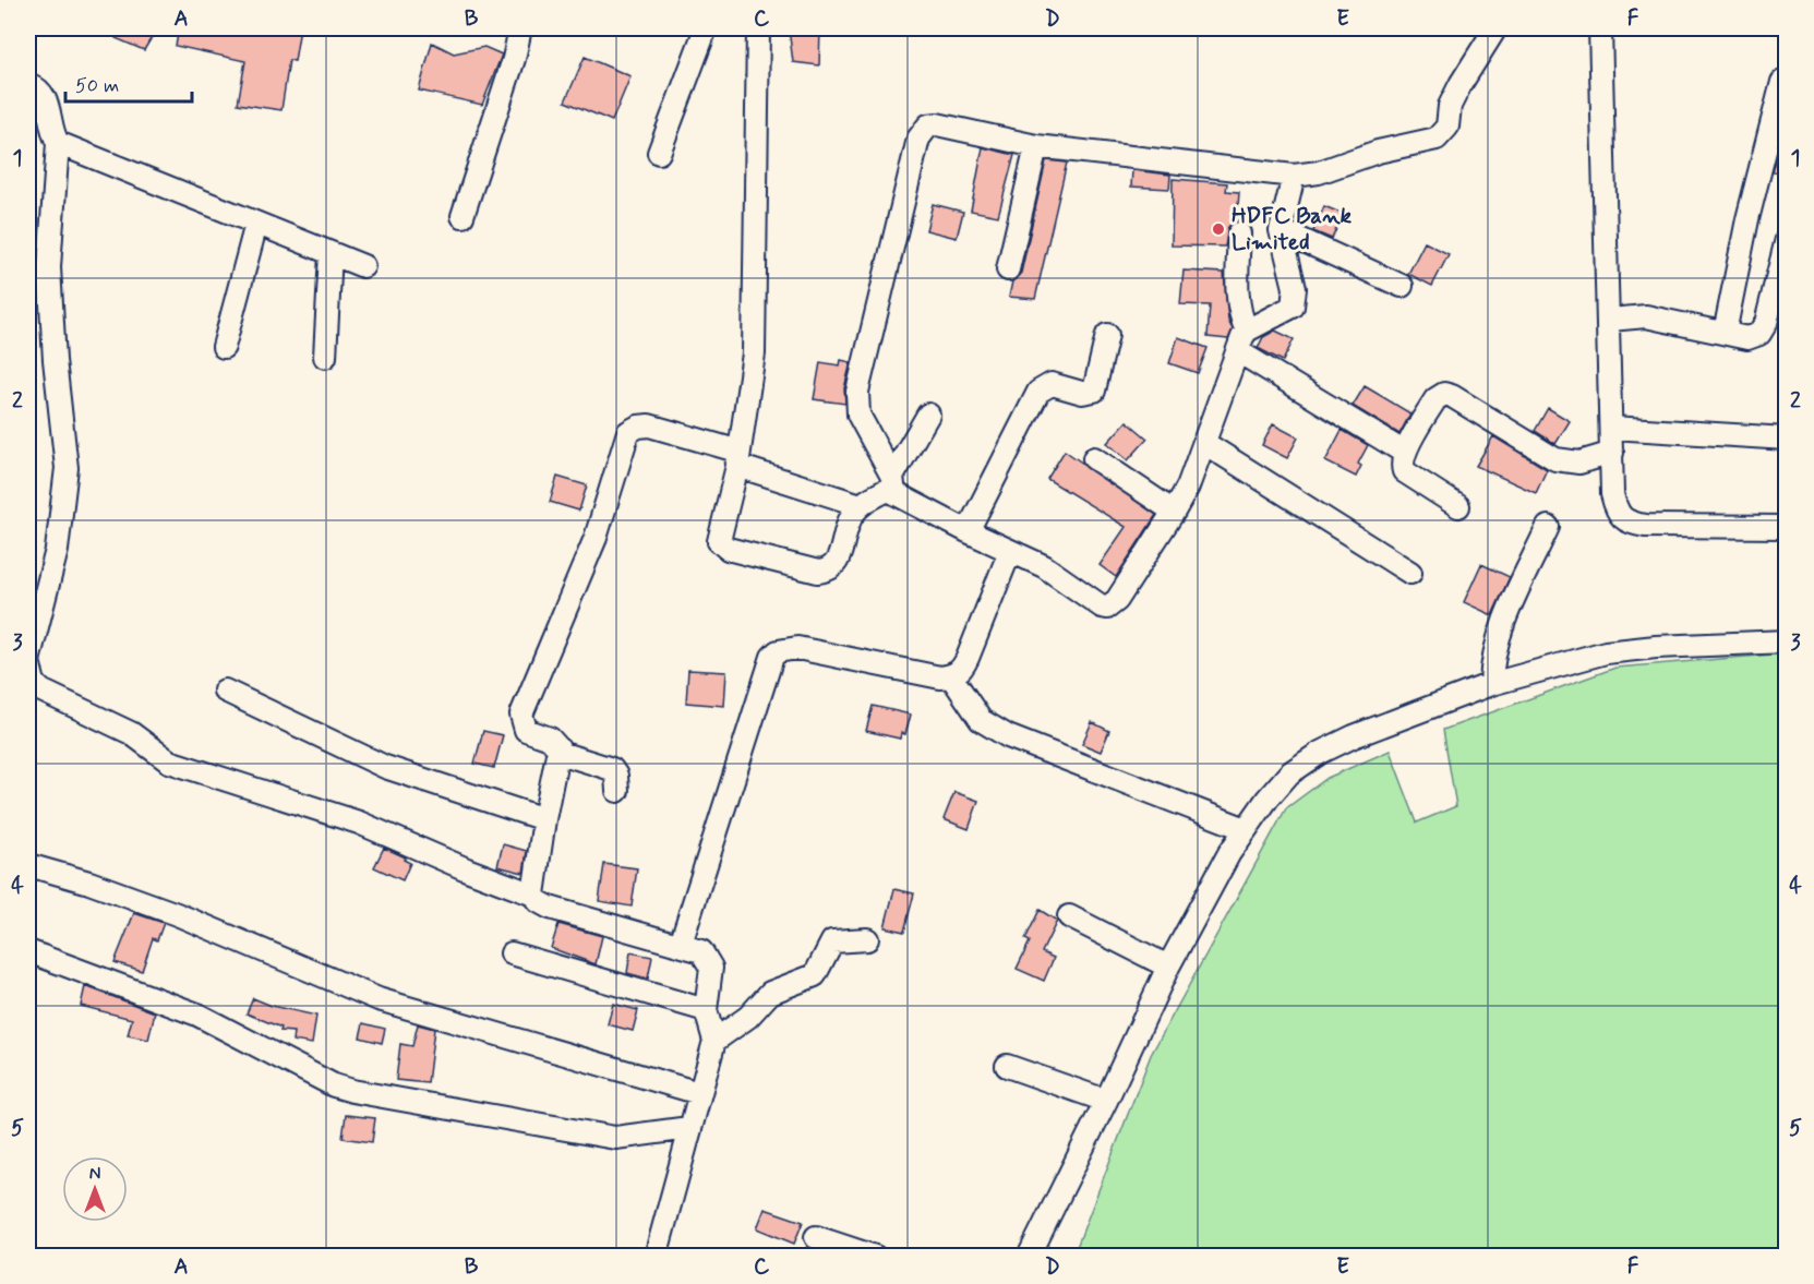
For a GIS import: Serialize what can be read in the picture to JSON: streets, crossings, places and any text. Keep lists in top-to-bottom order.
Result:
{
  "places": ["HDFC Bank Limited"],
  "scale_bar": "50 m",
  "north": "top",
  "grid": {
    "columns": [
      "A",
      "B",
      "C",
      "D",
      "E",
      "F"
    ],
    "rows": [
      "1",
      "2",
      "3",
      "4",
      "5"
    ]
  }
}
